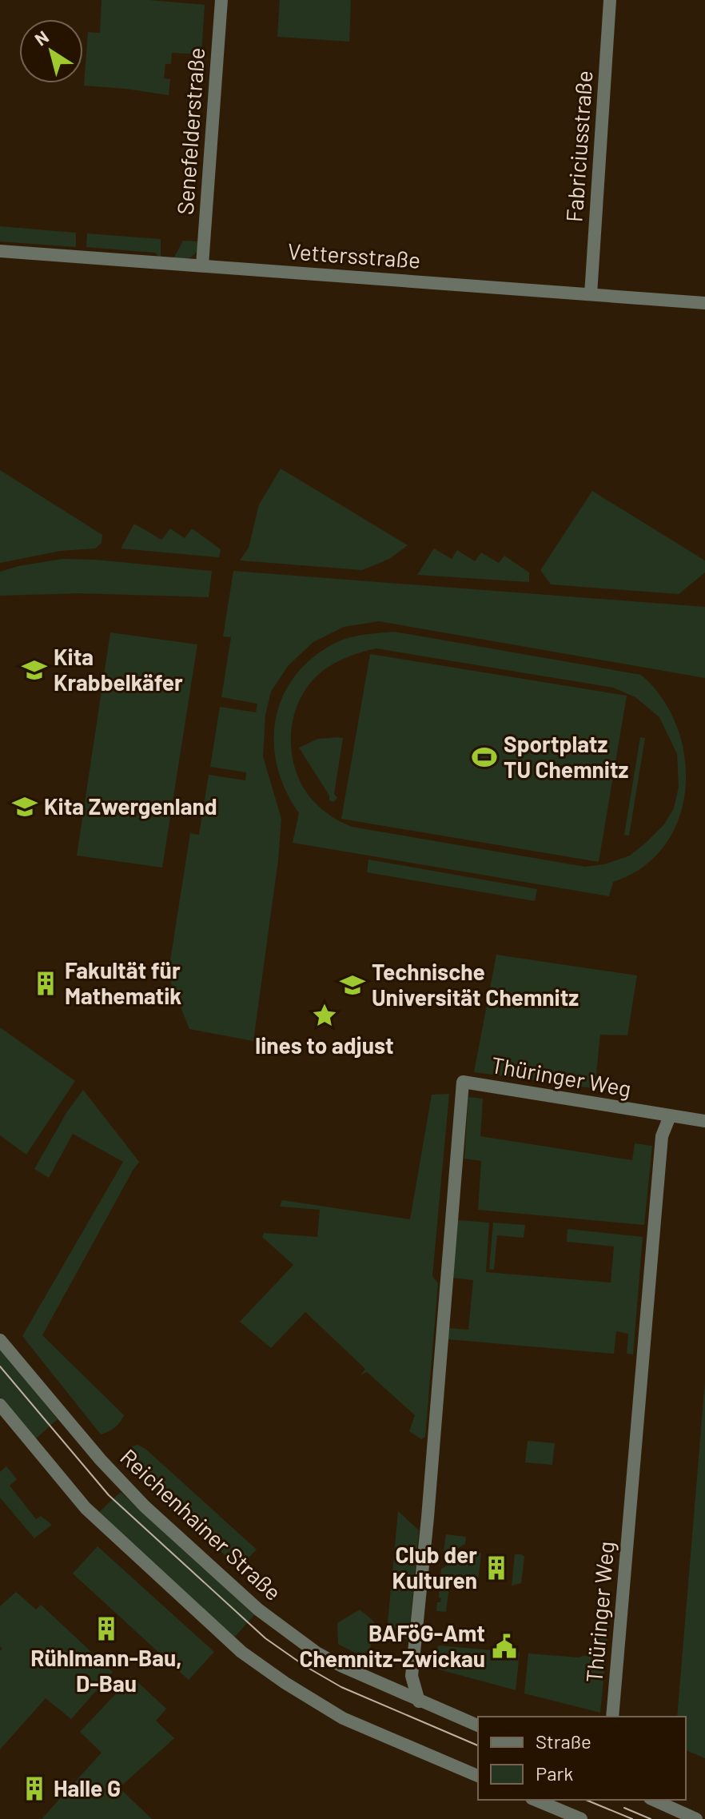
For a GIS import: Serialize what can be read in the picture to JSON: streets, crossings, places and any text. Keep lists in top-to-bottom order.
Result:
{
  "streets": {
    "street": [
      "Senefelderstraße",
      "Fabriciusstraße",
      "Vettersstraße",
      "Thüringer Weg",
      "Reichenhainer Straße"
    ]
  },
  "crossings": [
    ["Senefelderstraße", "Vettersstraße"],
    ["Fabriciusstraße", "Vettersstraße"],
    ["Thüringer Weg", "Reichenhainer Straße"]
  ],
  "places": {
    "school or university": ["Kita Krabbelkäfer", "Kita Zwergenland", "Technische Universität Chemnitz"],
    "sports": ["Sportplatz TU Chemnitz"],
    "building": [
      "Fakultät für Mathematik",
      "Club der Kulturen",
      "Rühlmann-Bau, D-Bau",
      "Halle G"
    ],
    "place": ["lines to adjust"],
    "public building": ["BAFöG-Amt Chemnitz-Zwickau"]
  },
  "legend": ["Straße", "Park"],
  "north": "top left"
}
